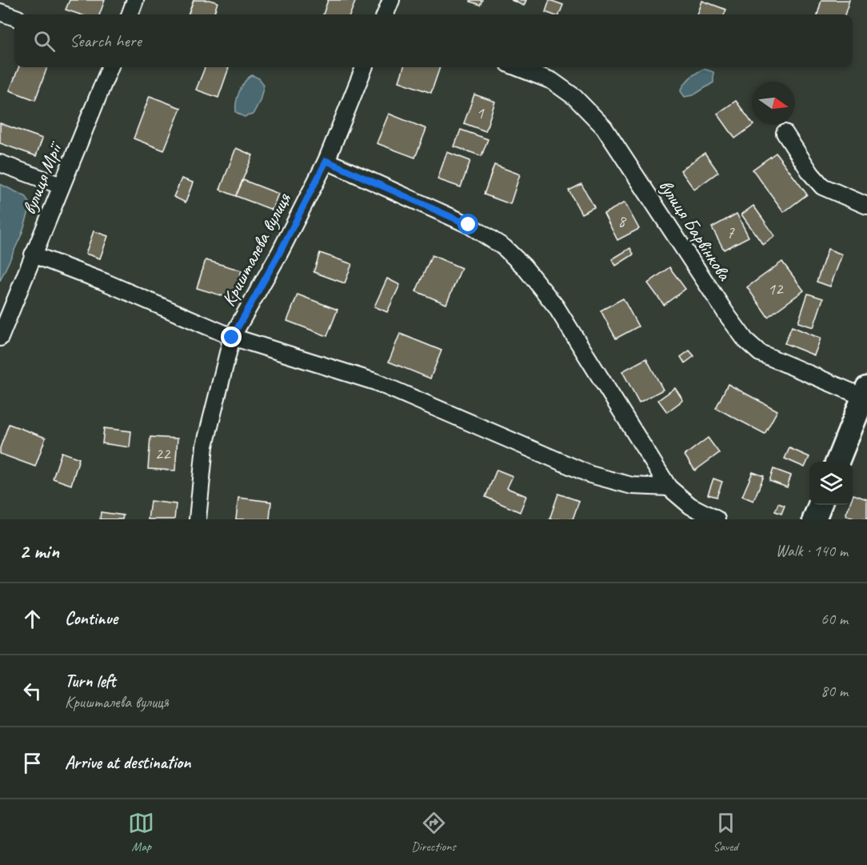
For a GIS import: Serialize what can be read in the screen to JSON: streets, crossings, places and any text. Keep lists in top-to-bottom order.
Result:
{
  "streets": {
    "street": ["вулиця Мрії", "вулиця Барвінкова", "Кришталева вулиця"]
  },
  "house_numbers": [
    "1",
    "8",
    "7",
    "12",
    "22"
  ],
  "north": "right",
  "page": {
    "search": "Search here",
    "heading": ["2 min", "Walk · 140 m"],
    "list": [
      ["Continue", "60 m"],
      ["Turn left", "Кришталева вулиця", "80 m"],
      "Arrive at destination"
    ],
    "nav": ["Map", "Directions", "Saved"]
  }
}
